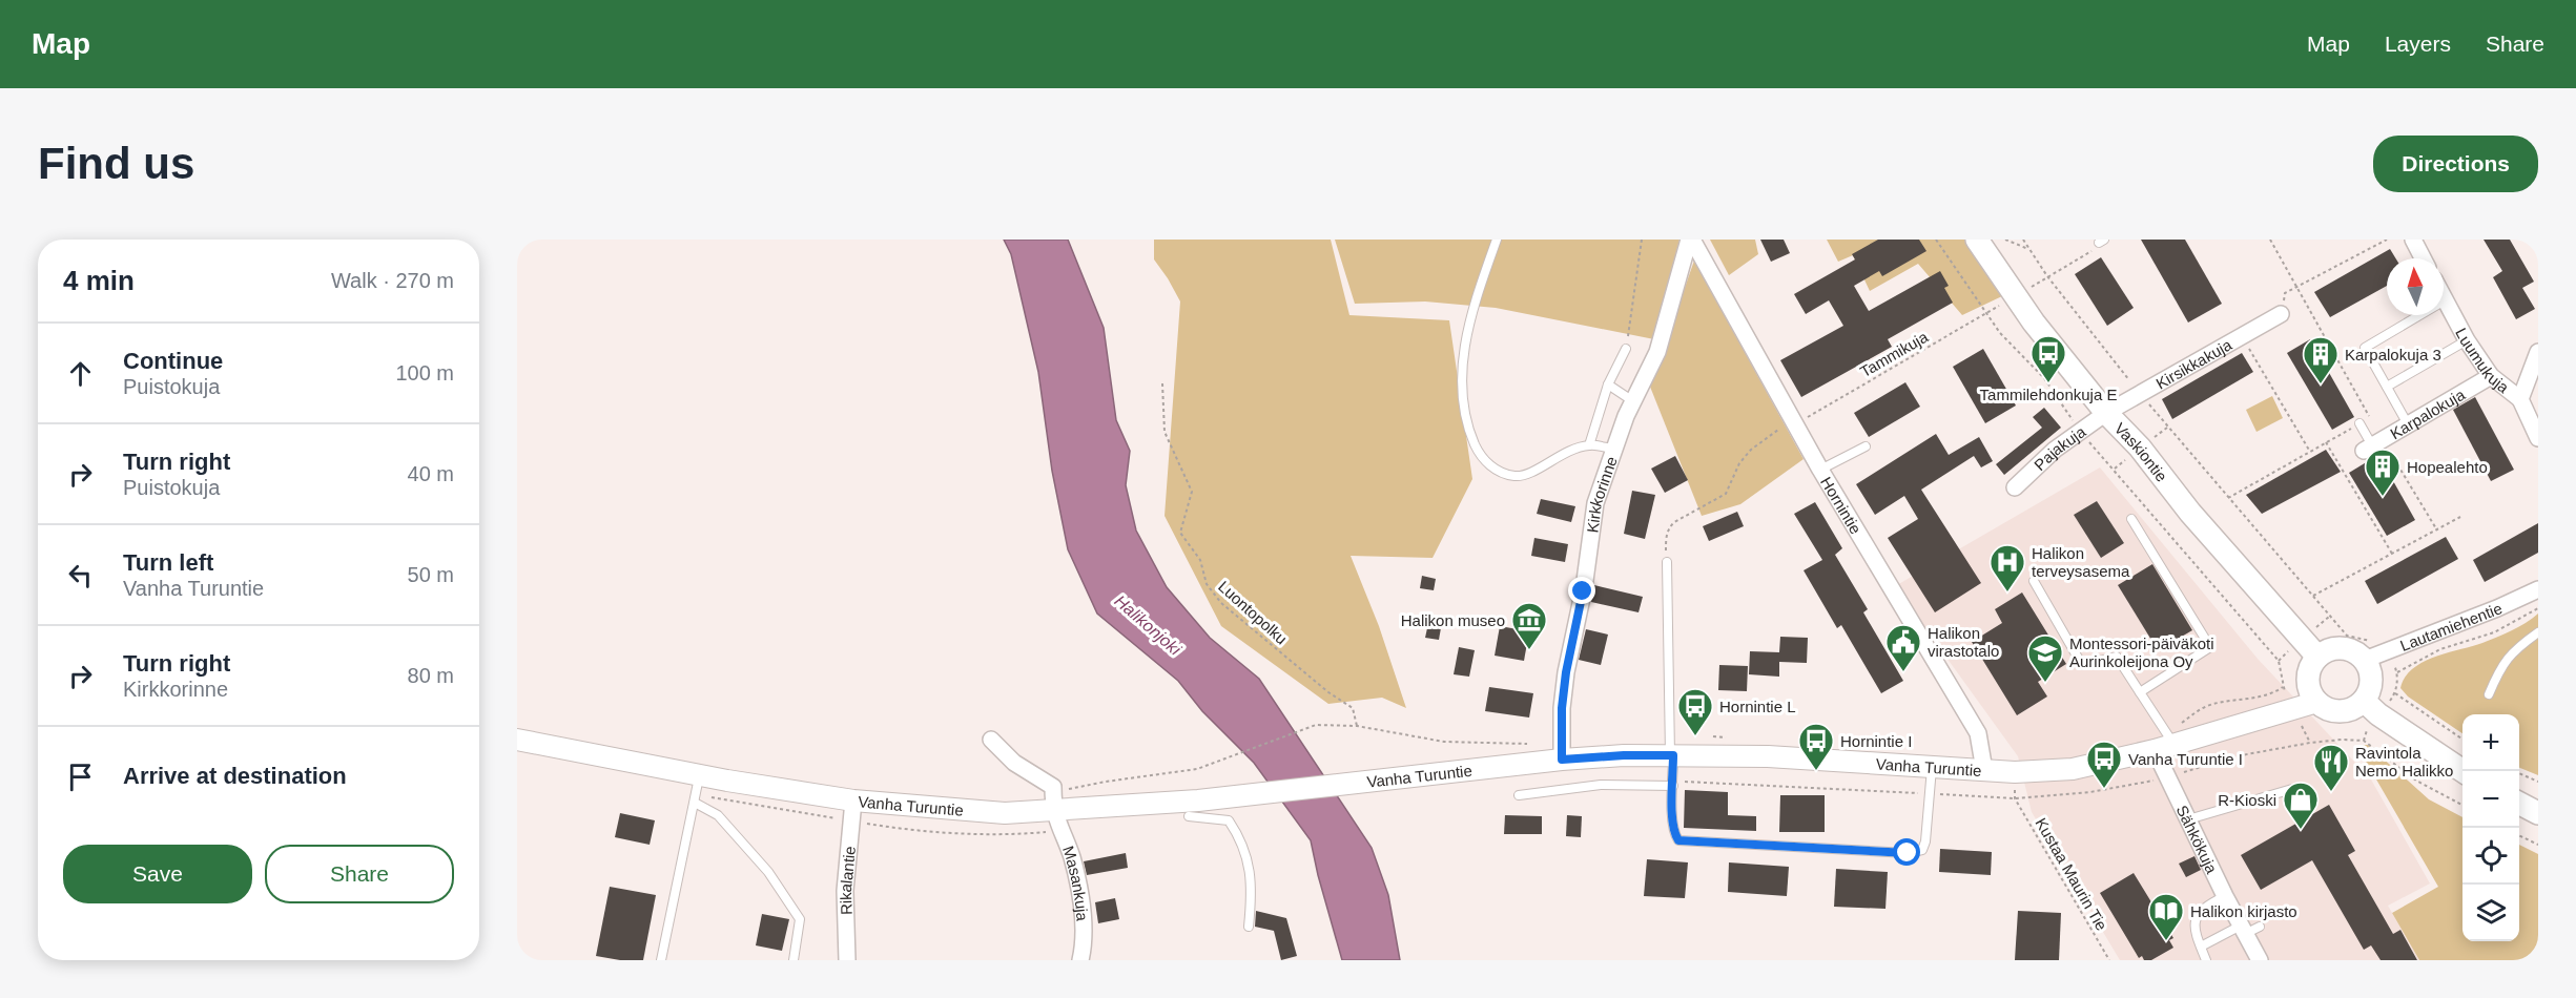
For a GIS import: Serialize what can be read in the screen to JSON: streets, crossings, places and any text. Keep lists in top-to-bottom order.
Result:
{
  "streets": {
    "main road": ["Vaskiontie"],
    "street": [
      "Luumukuja",
      "Kirsikkakuja",
      "Karpalokuja",
      "Pajakuja",
      "Kirkkorinne",
      "Hornintie",
      "Lautamiehentie",
      "Vanha Turuntie",
      "Sähkökuja",
      "Rikalantie",
      "Masankuja"
    ],
    "path": ["Tammikuja", "Luontopolku", "Kustaa Maurin Tie"]
  },
  "crossings": [
    ["Tammikuja", "Hornintie"],
    ["Luumukuja", "Karpalokuja"],
    ["Kirsikkakuja", "Pajakuja"],
    ["Kirsikkakuja", "Vaskiontie"],
    ["Pajakuja", "Vaskiontie"],
    ["Vaskiontie", "Lautamiehentie"],
    ["Vaskiontie", "Vanha Turuntie"],
    ["Kirkkorinne", "Hornintie"],
    ["Kirkkorinne", "Vanha Turuntie"],
    ["Hornintie", "Vanha Turuntie"],
    ["Luontopolku", "Vanha Turuntie"],
    ["Lautamiehentie", "Vanha Turuntie"],
    ["Vanha Turuntie", "Sähkökuja"],
    ["Vanha Turuntie", "Rikalantie"],
    ["Vanha Turuntie", "Masankuja"]
  ],
  "water": ["Halikonjoki"],
  "places": {
    "bus stop": [
      "Tammilehdonkuja E",
      "Hornintie L",
      "Hornintie I",
      "Vanha Turuntie I"
    ],
    "building": ["Karpalokuja 3", "Hopealehto"],
    "hospital": ["Halikon terveysasema"],
    "museum": ["Halikon museo"],
    "public building": ["Halikon virastotalo"],
    "school or university": ["Montessori-päiväkoti Aurinkoleijona Oy"],
    "restaurant": ["Ravintola Nemo Halikko"],
    "shop": ["R-Kioski"],
    "library": ["Halikon kirjasto"]
  },
  "north": "top",
  "page": {
    "header": "Map",
    "nav": ["Map", "Layers", "Share"],
    "buttons": [
      "Directions",
      ["Save", "Share"]
    ],
    "title": "Find us",
    "heading": ["4 min", "Walk · 270 m"],
    "list": [
      ["Continue", "Puistokuja", "100 m"],
      ["Turn right", "Puistokuja", "40 m"],
      ["Turn left", "Vanha Turuntie", "50 m"],
      ["Turn right", "Kirkkorinne", "80 m"],
      "Arrive at destination"
    ],
    "map_buttons": ["+", "−"]
  }
}
